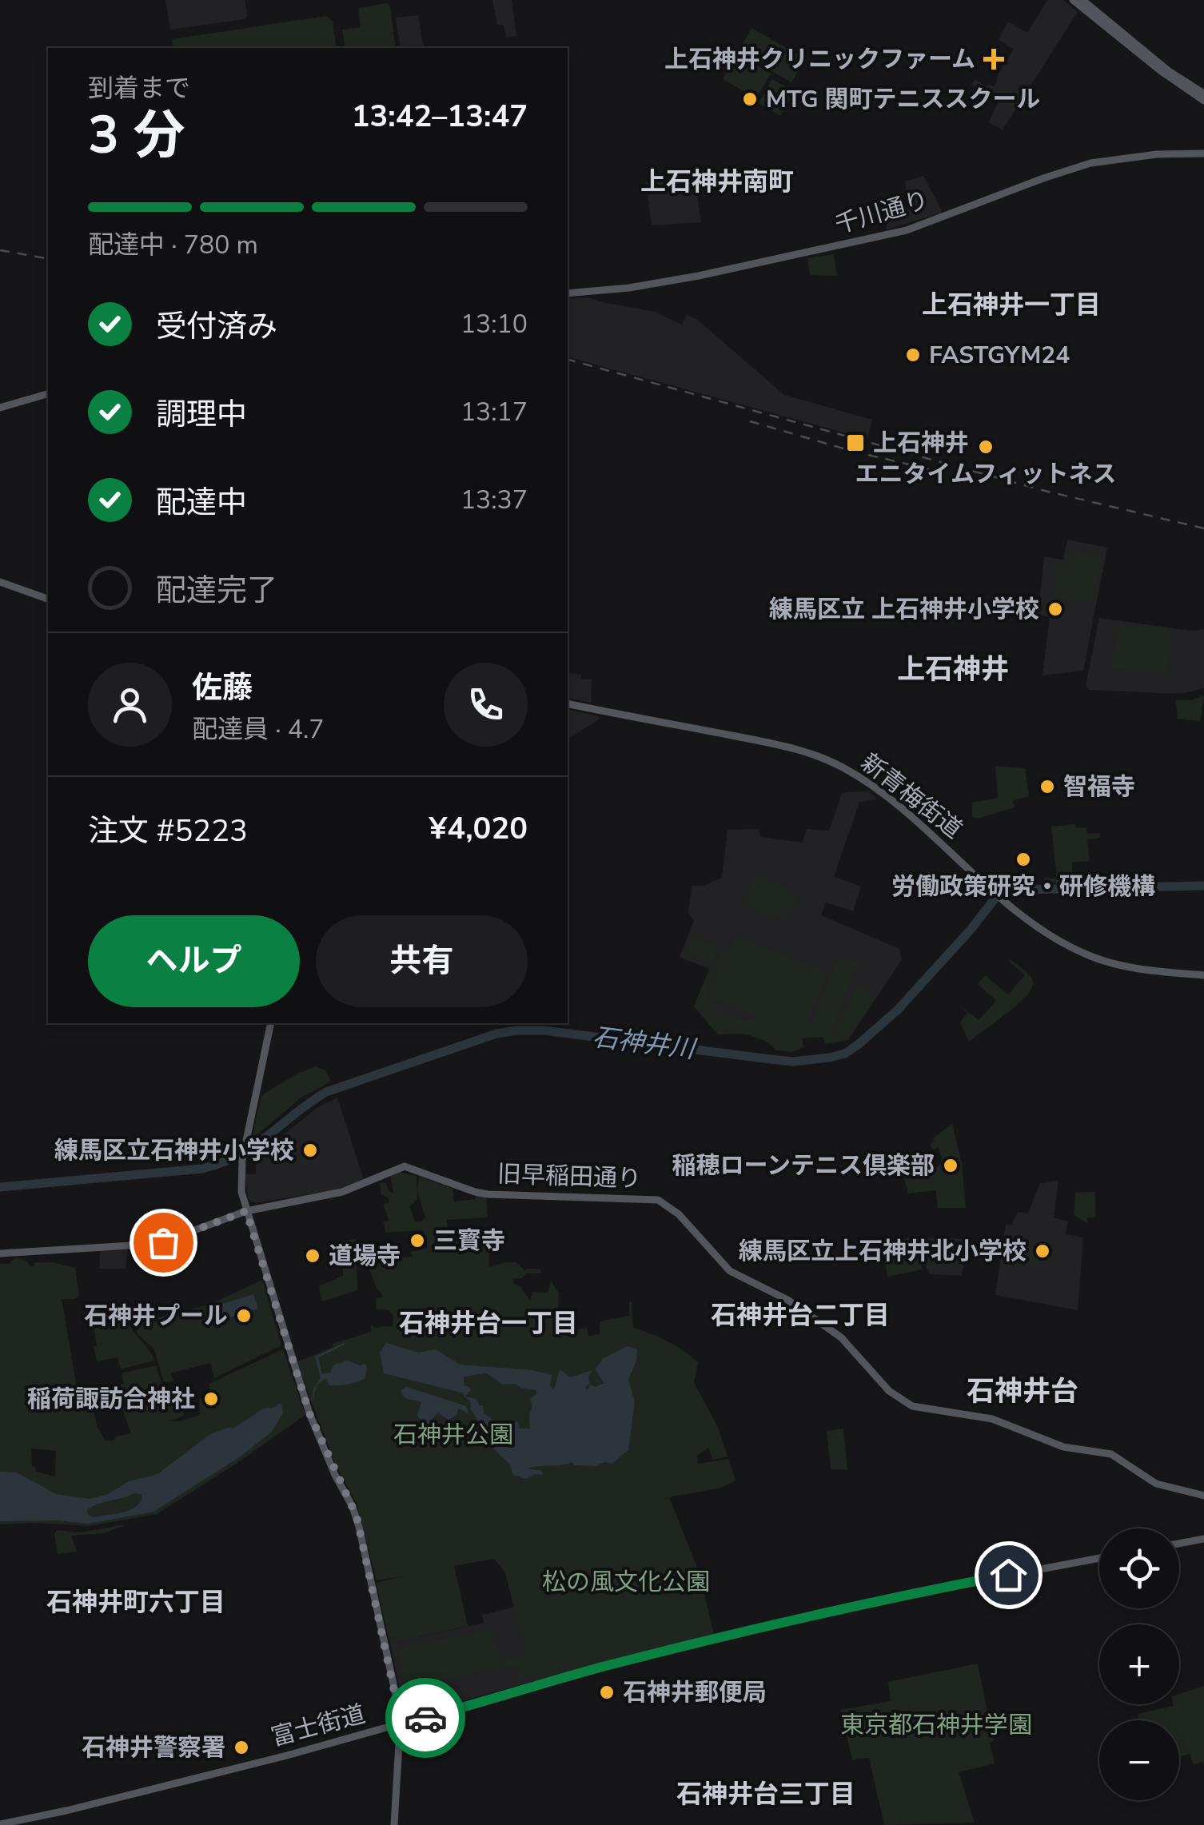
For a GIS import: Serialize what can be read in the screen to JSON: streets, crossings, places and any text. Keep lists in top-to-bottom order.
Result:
{
  "streets": {
    "main road": [
      "千川通り",
      "新青梅街道",
      "旧早稲田通り",
      "富士街道"
    ]
  },
  "districts": [
    "上石神井南町",
    "上石神井一丁目",
    "上石神井",
    "石神井台二丁目",
    "石神井台一丁目",
    "石神井台",
    "石神井町六丁目",
    "石神井台三丁目"
  ],
  "water": ["石神井川"],
  "parks": ["石神井公園", "松の風文化公園", "東京都石神井学園"],
  "places": {
    "health": ["上石神井クリニックファーム"],
    "other": [
      "MTG 関町テニススクール",
      "FASTGYM24",
      "エニタイムフィットネス",
      "練馬区立 上石神井小学校",
      "智福寺",
      "労働政策研究・研修機構",
      "練馬区立石神井小学校",
      "稲穂ローンテニス倶楽部",
      "三寳寺",
      "練馬区立上石神井北小学校",
      "道場寺",
      "石神井プール",
      "稲荷諏訪合神社",
      "石神井郵便局",
      "石神井警察署"
    ],
    "transit": ["上石神井"]
  },
  "page": {
    "heading": ["3 分", "到着まで", "13:42–13:47"],
    "panel": [
      "佐藤",
      "配達員 · 4.7",
      "注文 #5223",
      "¥4,020"
    ],
    "bar": "配達中 · 780 m",
    "list": [
      ["受付済み", "13:10"],
      ["調理中", "13:17"],
      ["配達中", "13:37"],
      "配達完了"
    ],
    "buttons": ["ヘルプ", "共有"],
    "map_buttons": ["+", "−"]
  }
}
